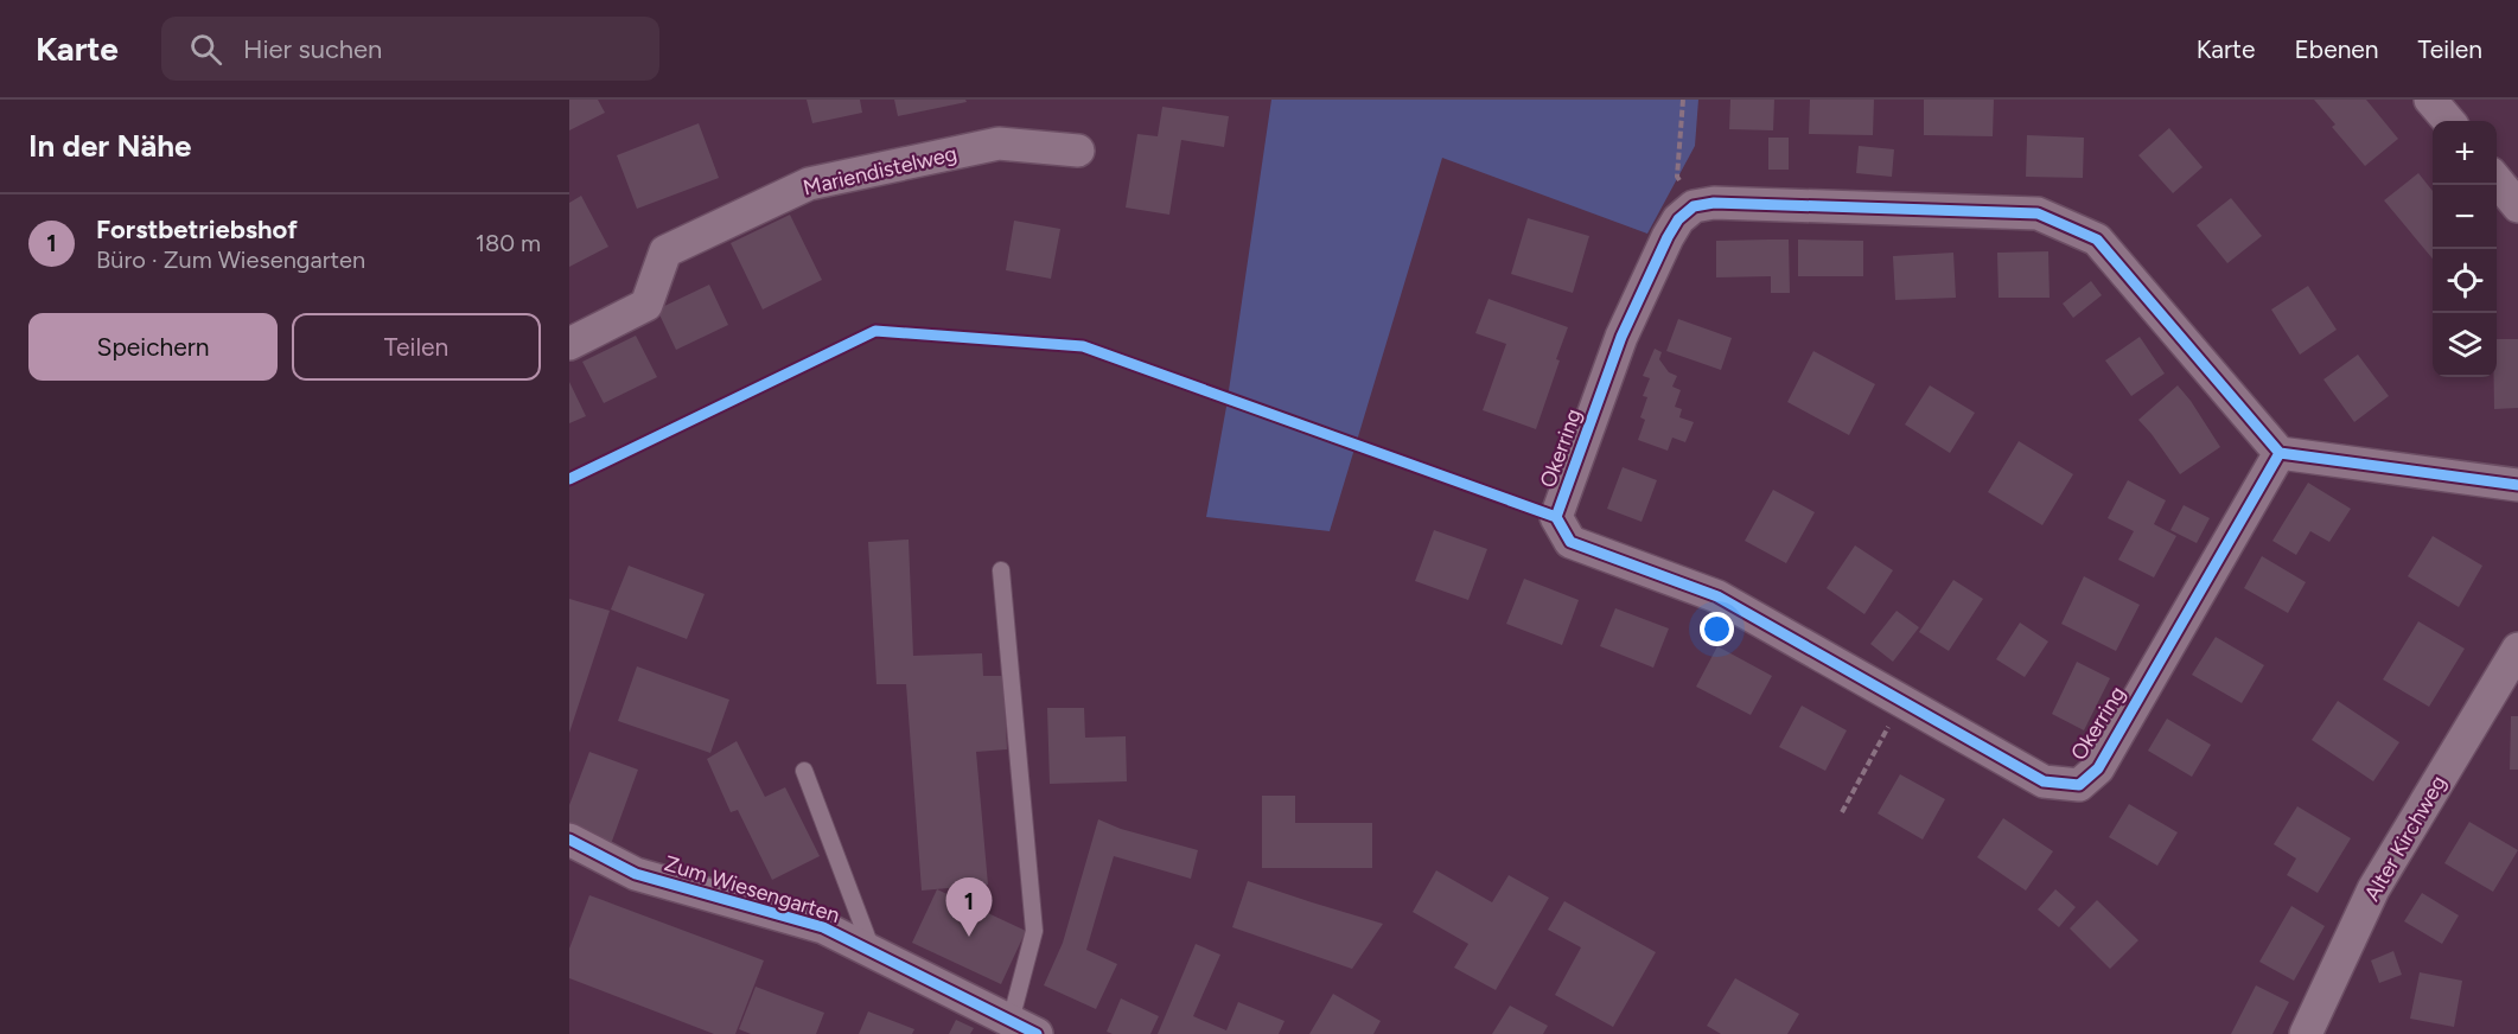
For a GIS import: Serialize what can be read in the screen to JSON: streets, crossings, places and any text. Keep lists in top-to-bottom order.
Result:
{
  "streets": {
    "street": [
      "Mariendistelweg",
      "Okerring",
      "Alter Kirchweg",
      "Zum Wiesengarten"
    ]
  },
  "page": {
    "header": "Karte",
    "search": "Hier suchen",
    "nav": ["Karte", "Ebenen", "Teilen"],
    "heading": "In der Nähe",
    "map_buttons": ["+", "−"],
    "list": [
      {
        "mark": "1",
        "name": "Forstbetriebshof",
        "note": "Büro · Zum Wiesengarten",
        "value": "180 m"
      }
    ],
    "buttons": ["Speichern", "Teilen"],
    "pins": "1"
  }
}
